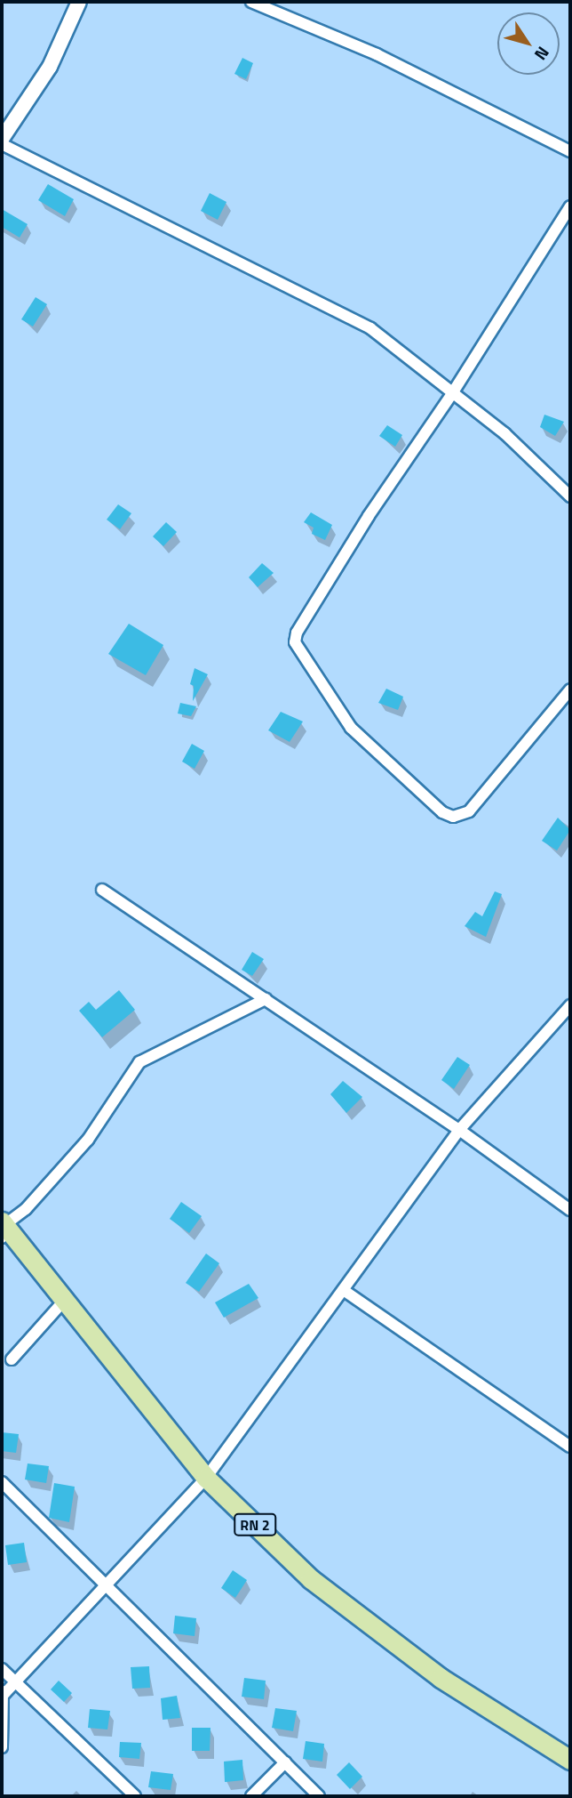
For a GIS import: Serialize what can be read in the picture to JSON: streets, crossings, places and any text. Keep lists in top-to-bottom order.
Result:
{
  "streets": {
    "main road": ["RN 2"]
  },
  "north": "bottom right"
}
